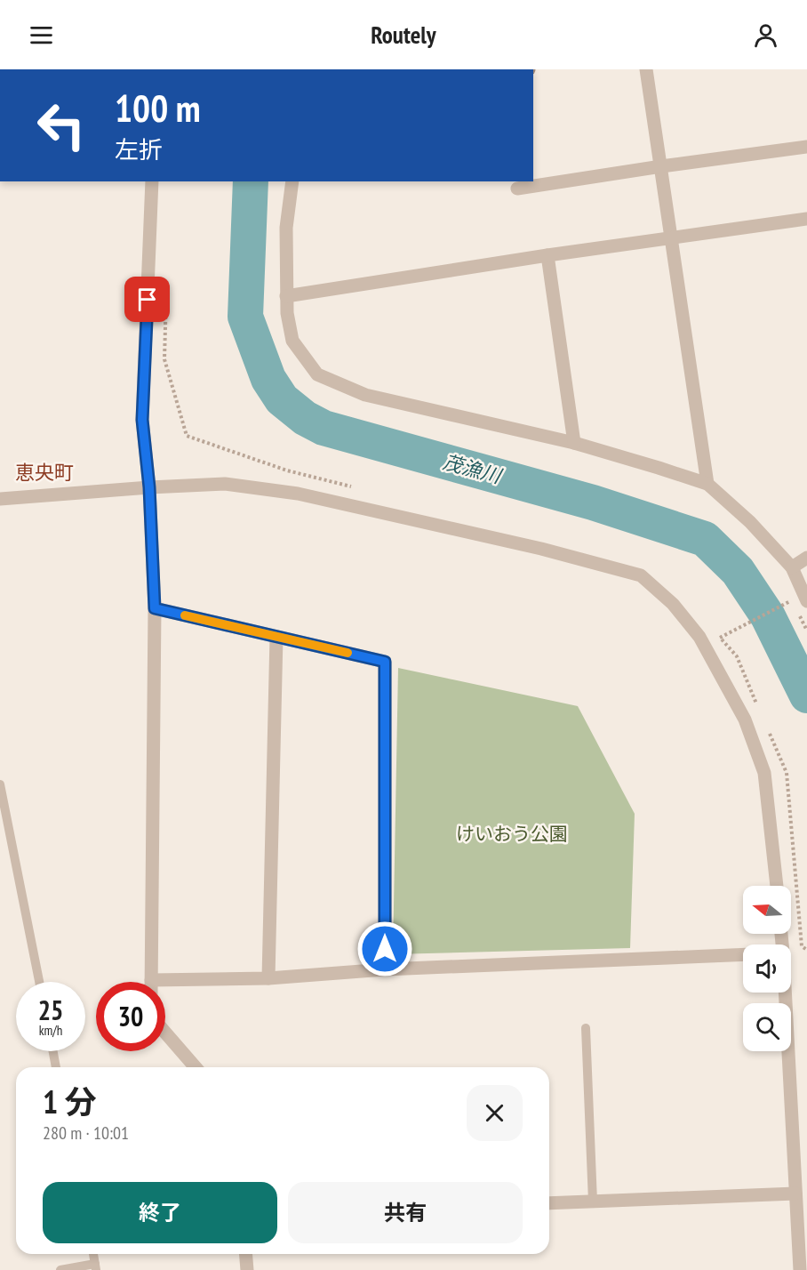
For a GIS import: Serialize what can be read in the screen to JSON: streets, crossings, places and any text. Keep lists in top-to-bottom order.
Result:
{
  "districts": ["恵央町"],
  "water": ["茂漁川"],
  "parks": ["けいおう公園"],
  "north": "left",
  "page": {
    "header": "Routely",
    "turn": ["100 m", "左折"],
    "speed": "25 km/h",
    "limit": "30",
    "heading": ["1 分", "280 m · 10:01"],
    "buttons": ["終了", "共有"]
  }
}
